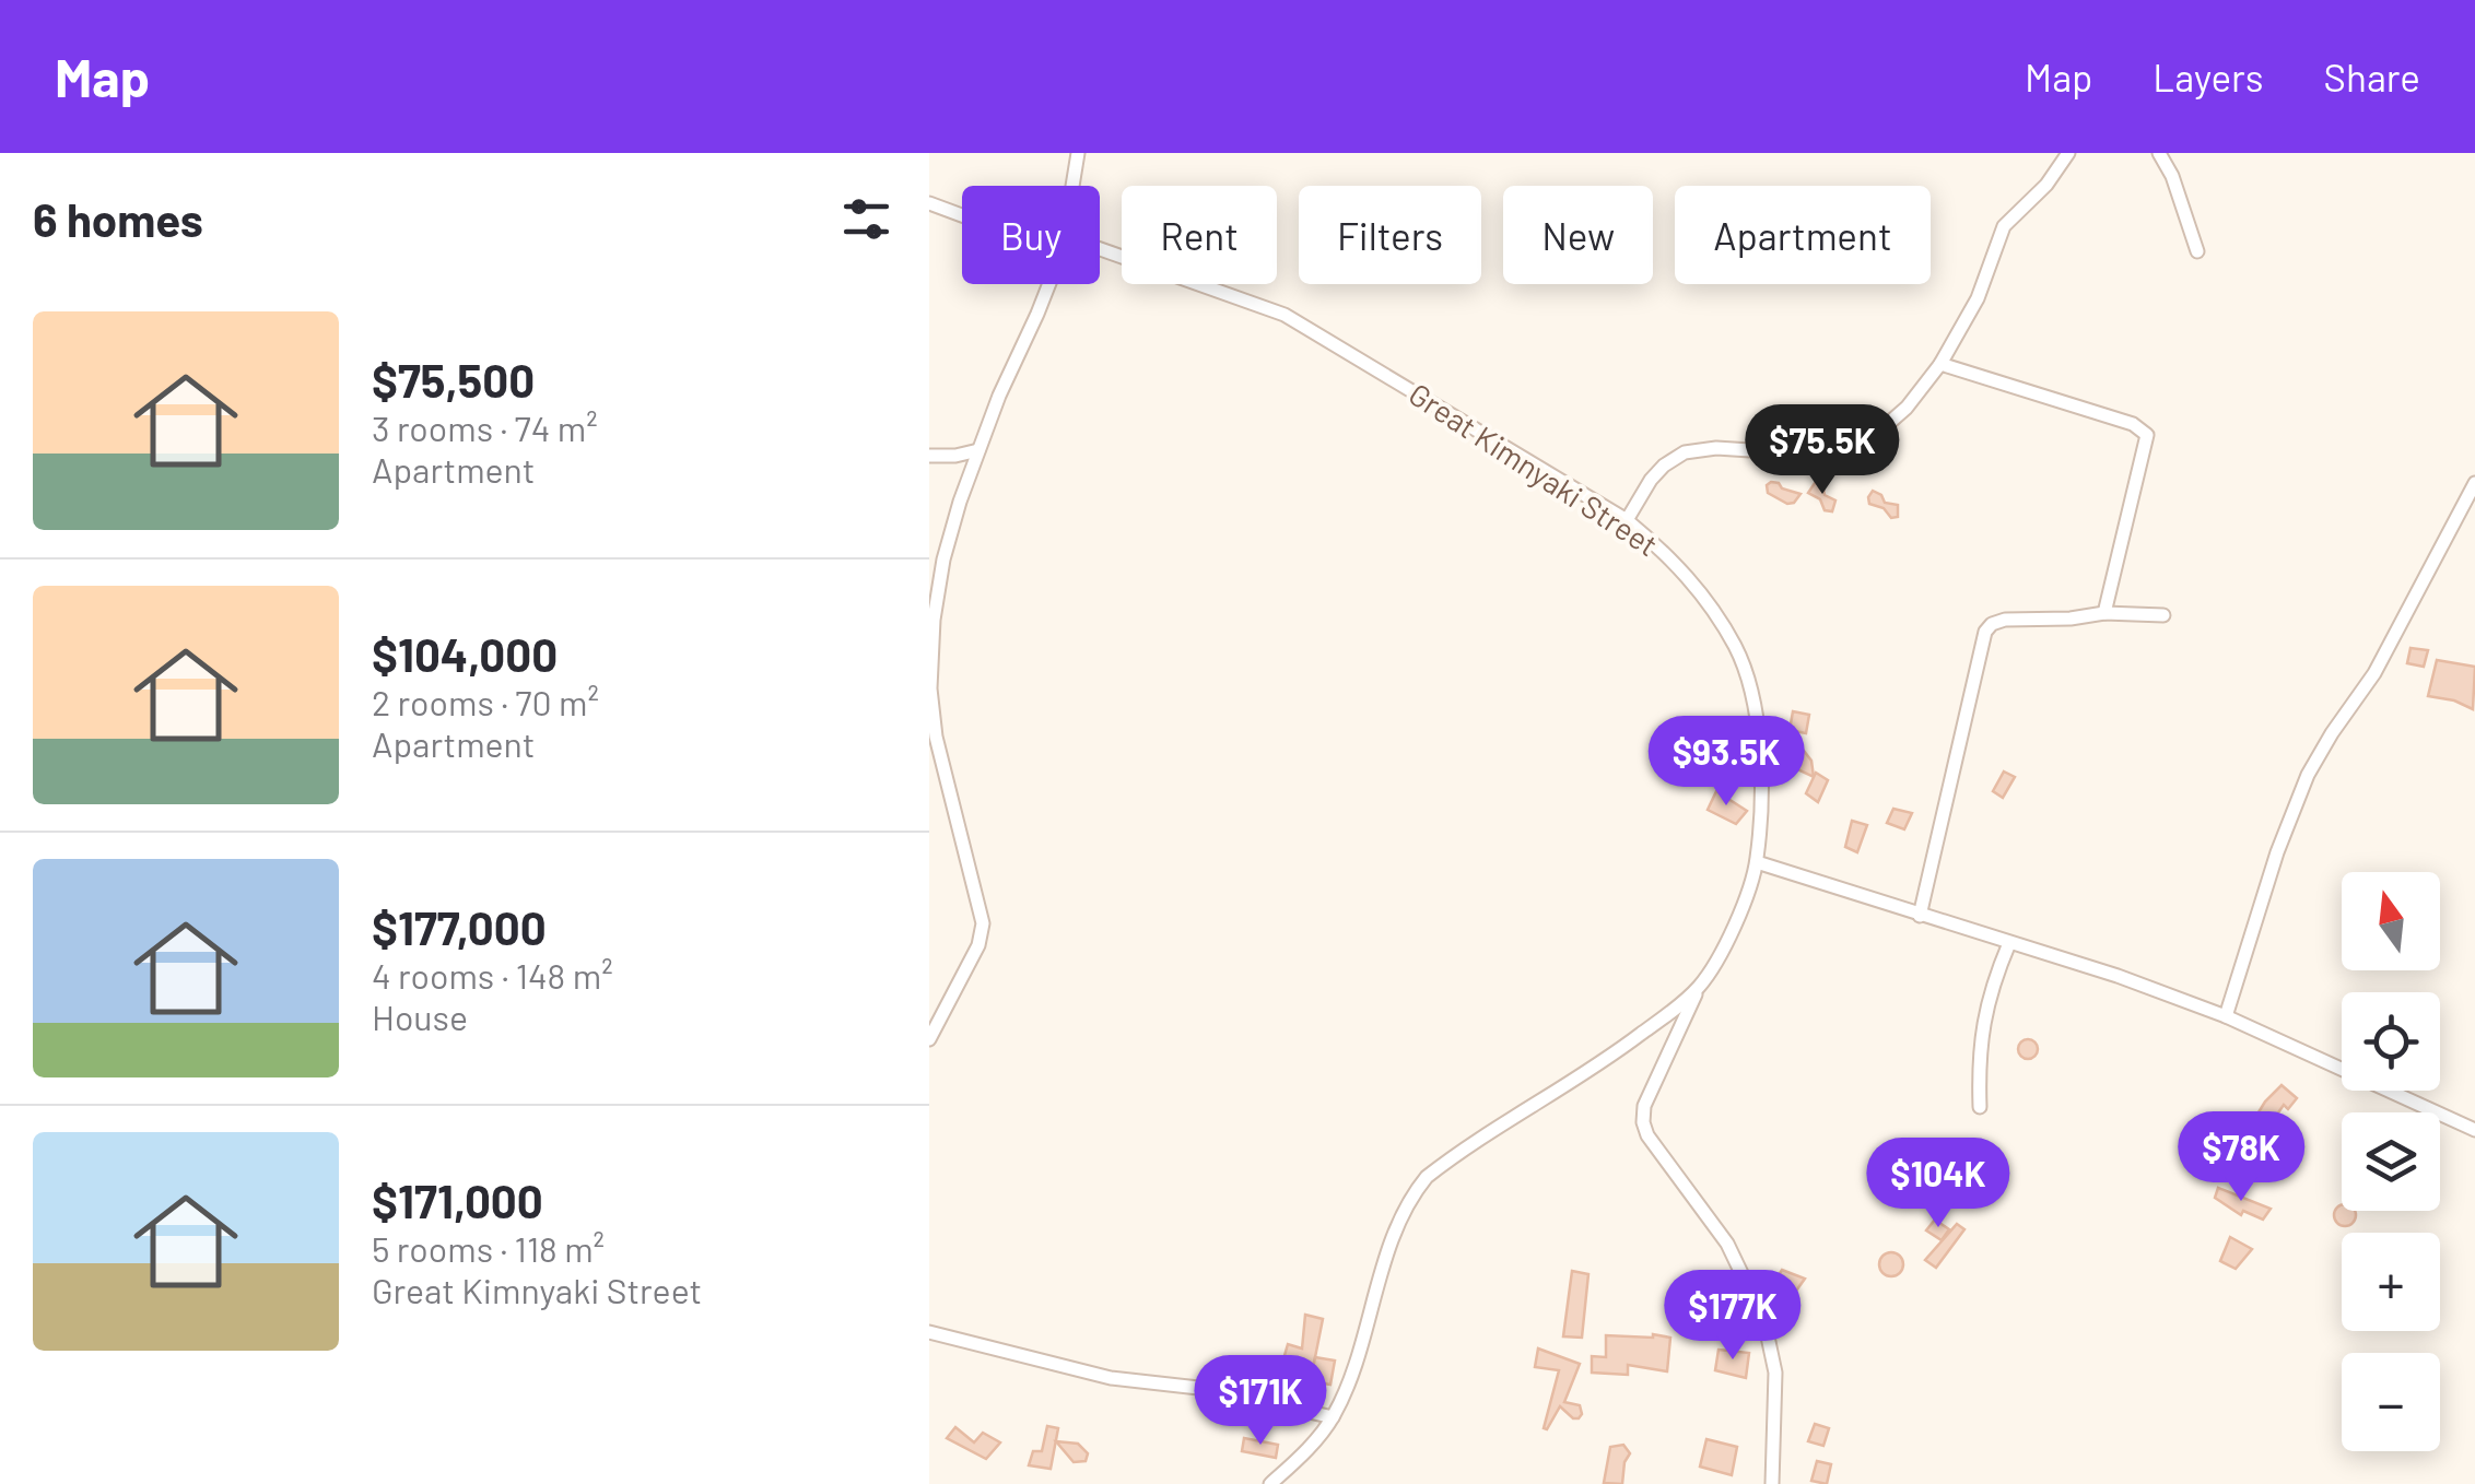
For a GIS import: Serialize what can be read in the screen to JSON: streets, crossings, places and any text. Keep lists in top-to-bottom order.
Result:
{
  "streets": {
    "street": ["Great Kimnyaki Street"]
  },
  "north": "top",
  "page": {
    "header": "Map",
    "nav": ["Map", "Layers", "Share"],
    "heading": "6 homes",
    "chip": [
      "Buy",
      "Rent",
      "Filters",
      "New",
      "Apartment"
    ],
    "list": [
      {
        "name": "$75,500",
        "note": "3 rooms · 74 m² · Apartment"
      },
      {
        "name": "$104,000",
        "note": "2 rooms · 70 m² · Apartment"
      },
      {
        "name": "$177,000",
        "note": "4 rooms · 148 m² · House"
      },
      {
        "name": "$171,000",
        "note": "5 rooms · 118 m² · Great Kimnyaki Street"
      }
    ],
    "price": [
      "$75.5K",
      "$93.5K",
      "$78K",
      "$104K",
      "$177K",
      "$171K"
    ],
    "map_buttons": ["+", "−"]
  }
}
